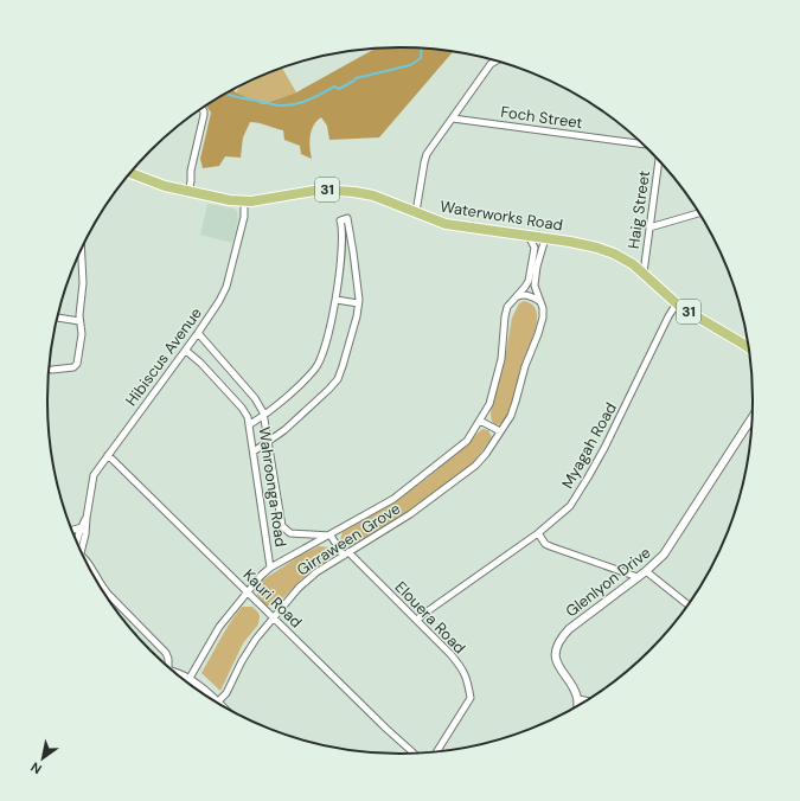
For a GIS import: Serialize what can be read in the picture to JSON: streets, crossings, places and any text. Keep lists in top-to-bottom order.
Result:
{
  "streets": {
    "main road": ["31", "Waterworks Road"],
    "street": [
      "Foch Street",
      "Haig Street",
      "Hibiscus Avenue",
      "Myagah Road",
      "Wahroonga Road",
      "Girraween Grove",
      "Glenlyon Drive",
      "Kauri Road",
      "Elouera Road"
    ]
  },
  "crossings": [
    ["Haig Street", "Waterworks Road"],
    ["Waterworks Road", "Hibiscus Avenue"],
    ["Waterworks Road", "Myagah Road"],
    ["Waterworks Road", "Girraween Grove"],
    ["Hibiscus Avenue", "Wahroonga Road"],
    ["Hibiscus Avenue", "Kauri Road"],
    ["Myagah Road", "Elouera Road"],
    ["Wahroonga Road", "Girraween Grove"],
    ["Wahroonga Road", "Elouera Road"],
    ["Girraween Grove", "Kauri Road"],
    ["Girraween Grove", "Elouera Road"]
  ],
  "north": "bottom left"
}
